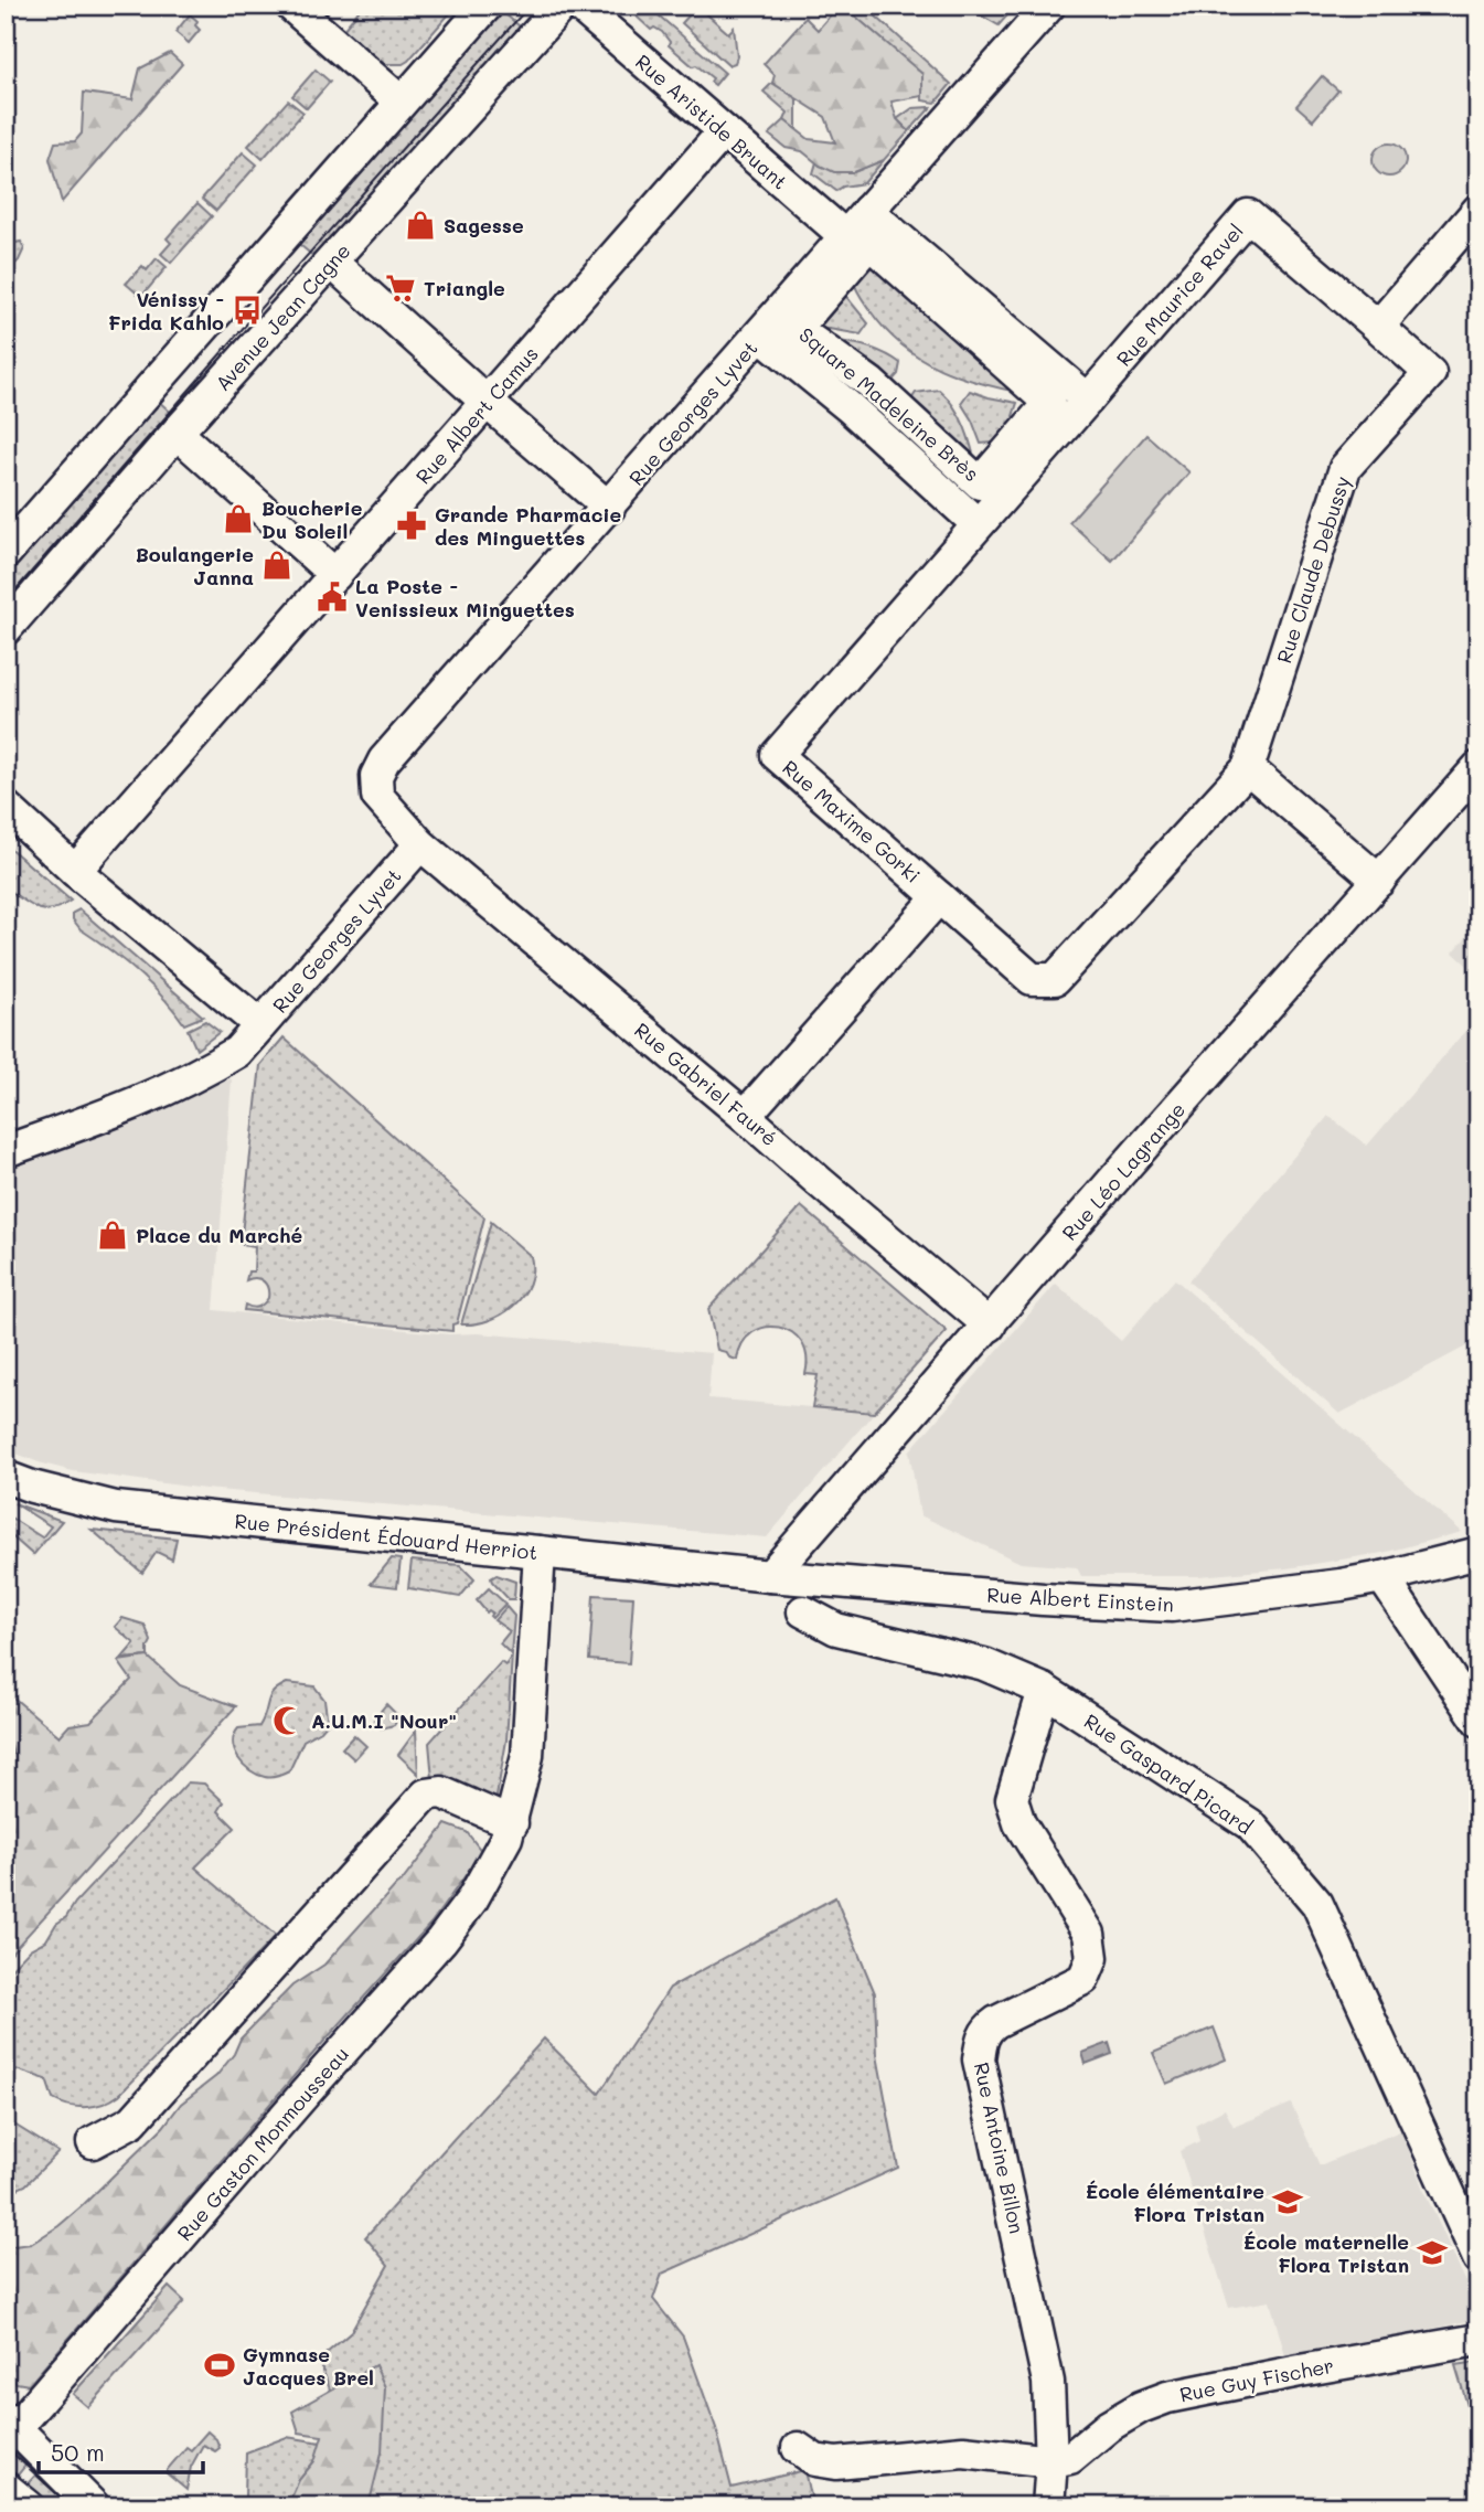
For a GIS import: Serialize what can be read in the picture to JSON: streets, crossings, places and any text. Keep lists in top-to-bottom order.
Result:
{
  "streets": {
    "street": [
      "Rue Aristide Bruant",
      "Rue Maurice Ravel",
      "Avenue Jean Cagne",
      "Square Madeleine Brès",
      "Rue Georges Lyvet",
      "Rue Albert Camus",
      "Rue Claude Debussy",
      "Rue Maxime Gorki",
      "Rue Gabriel Fauré",
      "Rue Léo Lagrange",
      "Rue Président Édouard Herriot",
      "Rue Albert Einstein",
      "Rue Gaspard Picard",
      "Rue Gaston Monmousseau",
      "Rue Antoine Billon",
      "Rue Guy Fischer"
    ]
  },
  "crossings": [
    ["Rue Aristide Bruant", "Square Madeleine Brès"],
    ["Rue Aristide Bruant", "Rue Georges Lyvet"],
    ["Rue Aristide Bruant", "Rue Albert Camus"],
    ["Rue Maurice Ravel", "Rue Claude Debussy"],
    ["Rue Maurice Ravel", "Rue Maxime Gorki"],
    ["Square Madeleine Brès", "Rue Georges Lyvet"],
    ["Rue Georges Lyvet", "Rue Gabriel Fauré"],
    ["Rue Claude Debussy", "Rue Maxime Gorki"],
    ["Rue Maxime Gorki", "Rue Gabriel Fauré"],
    ["Rue Gabriel Fauré", "Rue Léo Lagrange"],
    ["Rue Léo Lagrange", "Rue Président Édouard Herriot"],
    ["Rue Léo Lagrange", "Rue Albert Einstein"],
    ["Rue Président Édouard Herriot", "Rue Albert Einstein"],
    ["Rue Président Édouard Herriot", "Rue Gaston Monmousseau"],
    ["Rue Gaspard Picard", "Rue Antoine Billon"],
    ["Rue Antoine Billon", "Rue Guy Fischer"]
  ],
  "places": {
    "shop": [
      "Sagesse",
      "Boucherie Du Soleil",
      "Boulangerie Janna",
      "Place du Marché"
    ],
    "supermarket": ["Triangle"],
    "bus stop": ["Vénissy - Frida Kahlo"],
    "pharmacy": ["Grande Pharmacie des Minguettes"],
    "public building": ["La Poste - Venissieux Minguettes"],
    "mosque": ["A.U.M.I \"Nour\""],
    "school or university": ["École élémentaire Flora Tristan", "École maternelle Flora Tristan"],
    "sports": ["Gymnase Jacques Brel"]
  },
  "scale_bar": "50 m"
}
